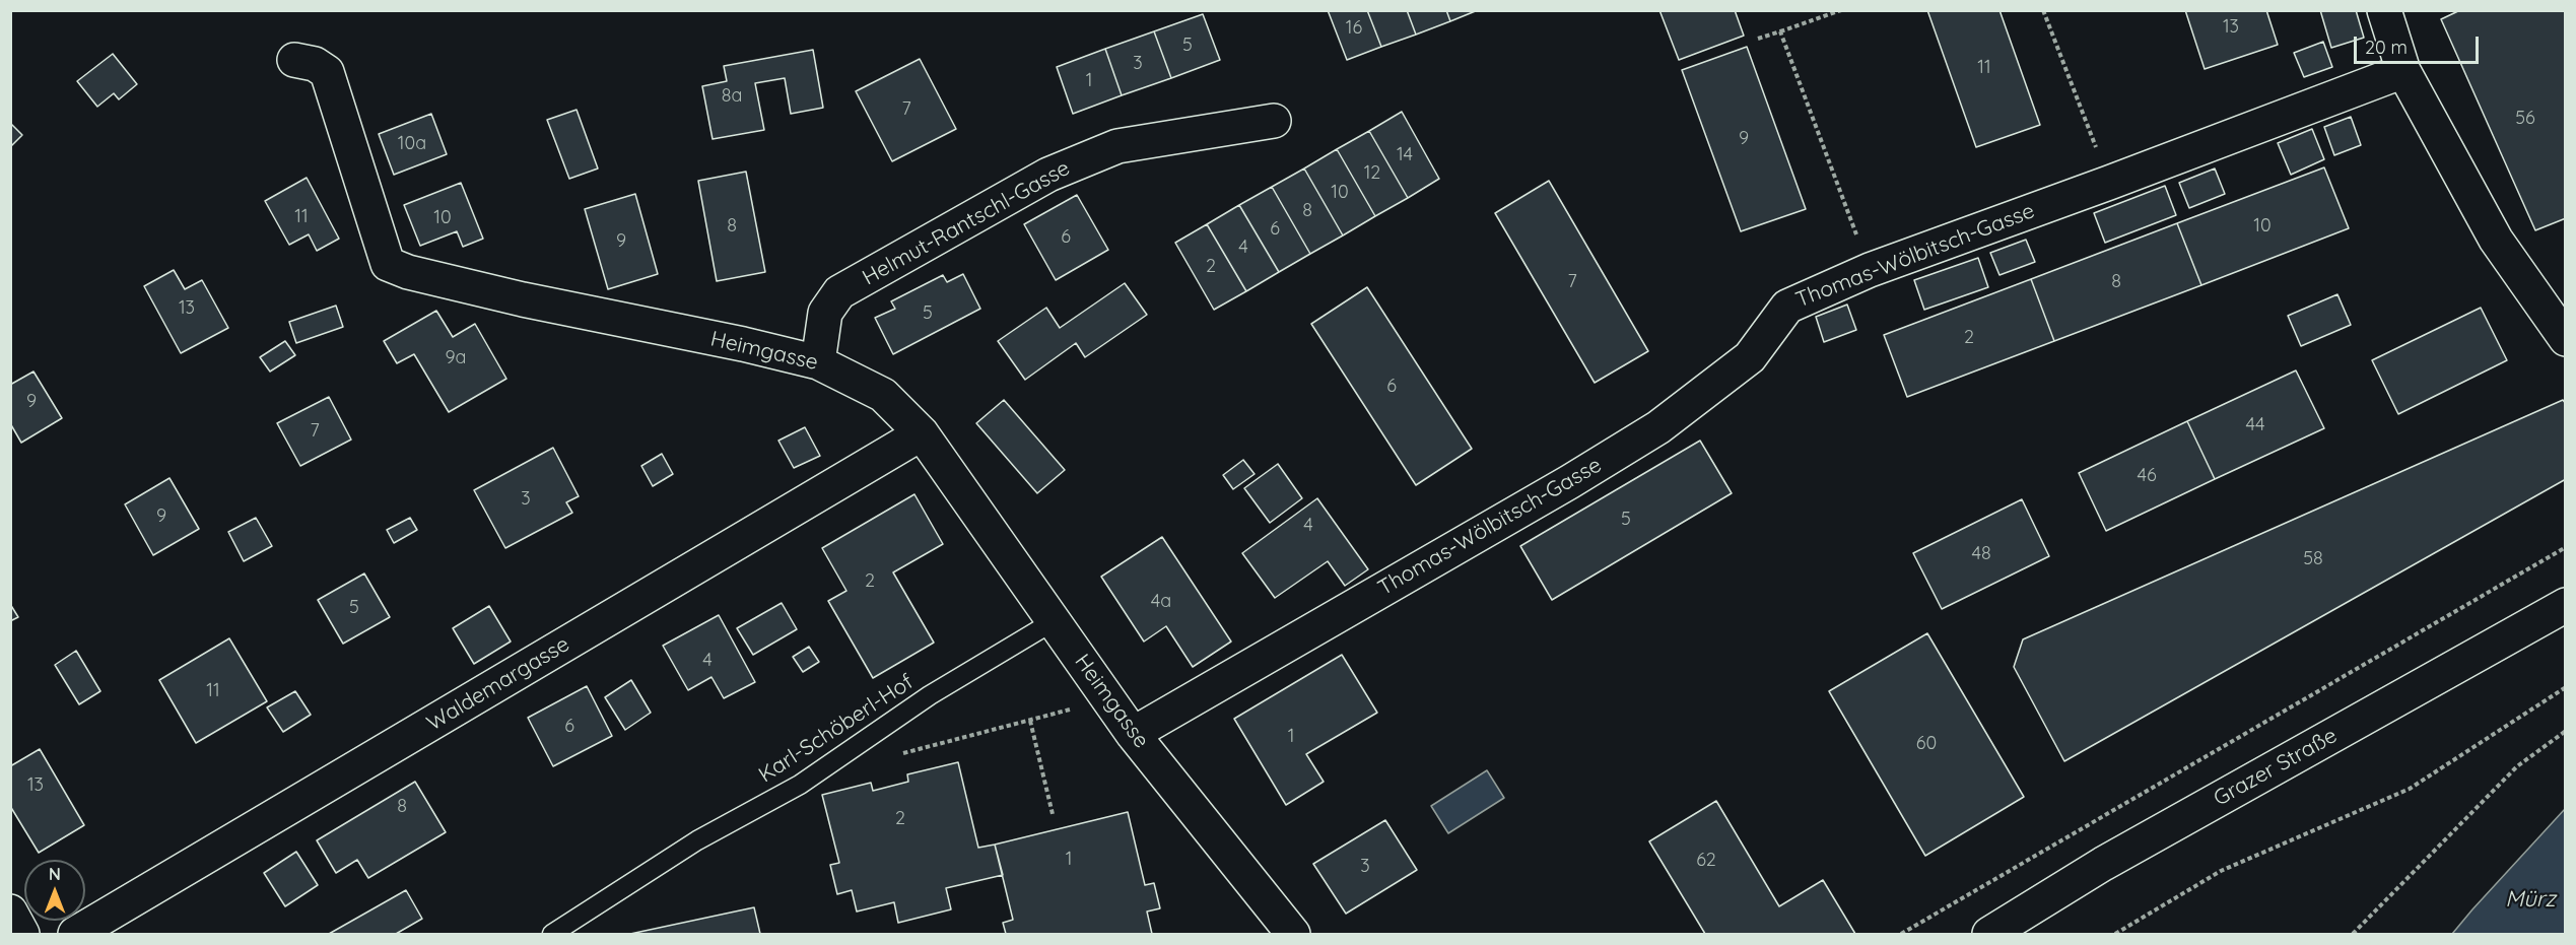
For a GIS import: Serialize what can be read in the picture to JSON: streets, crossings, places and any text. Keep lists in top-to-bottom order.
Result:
{
  "streets": {
    "street": [
      "Helmut-Rantschl-Gasse",
      "Thomas-Wölbitsch-Gasse",
      "Heimgasse",
      "Waldemargasse",
      "Grazer Straße"
    ],
    "lane": ["Karl-Schöberl-Hof"]
  },
  "crossings": [
    ["Helmut-Rantschl-Gasse", "Heimgasse"],
    ["Thomas-Wölbitsch-Gasse", "Heimgasse"],
    ["Heimgasse", "Waldemargasse"],
    ["Heimgasse", "Karl-Schöberl-Hof"]
  ],
  "water": ["Mürz"],
  "house_numbers": [
    "13",
    "16",
    "5",
    "3",
    "11",
    "1",
    "8a",
    "7",
    "56",
    "9",
    "10a",
    "14",
    "12",
    "10",
    "8",
    "11",
    "10",
    "8",
    "10",
    "6",
    "6",
    "9",
    "4",
    "2",
    "7",
    "8",
    "13",
    "5",
    "2",
    "9a",
    "6",
    "9",
    "44",
    "7",
    "46",
    "3",
    "9",
    "5",
    "4",
    "48",
    "58",
    "2",
    "4a",
    "5",
    "4",
    "11",
    "6",
    "1",
    "60",
    "13",
    "8",
    "2",
    "1",
    "62",
    "3"
  ],
  "scale_bar": "20 m",
  "north": "top"
}
